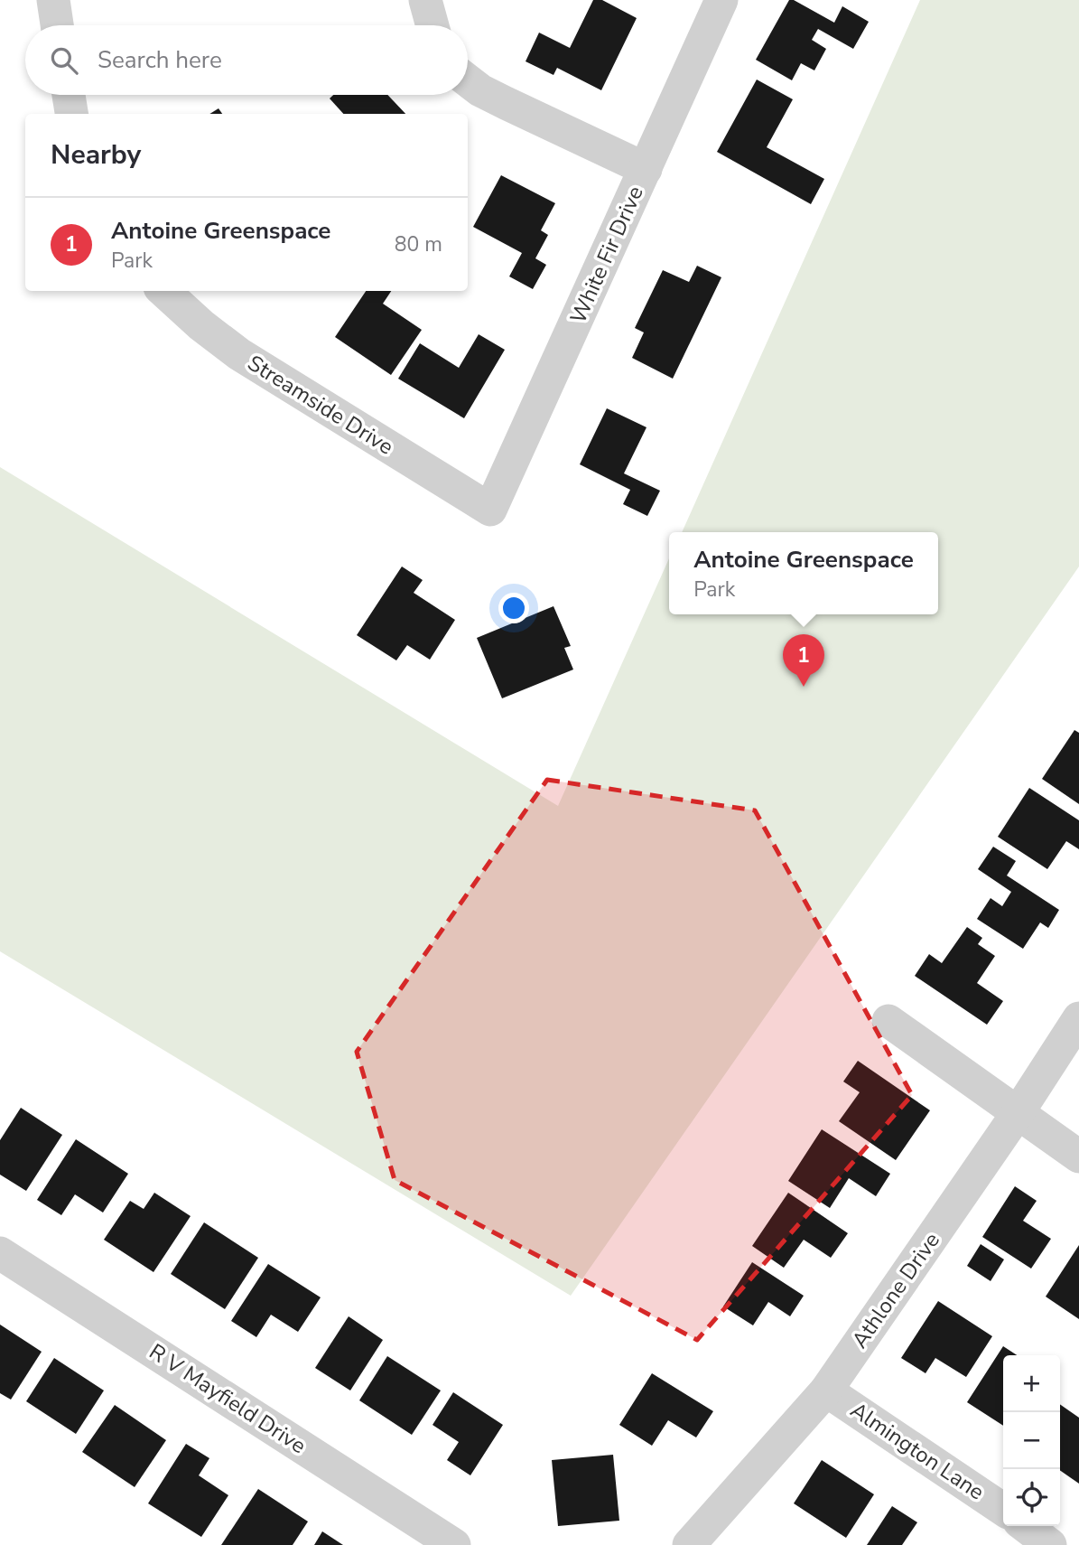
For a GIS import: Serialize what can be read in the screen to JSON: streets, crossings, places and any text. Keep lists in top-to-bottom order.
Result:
{
  "streets": {
    "street": [
      "White Fir Drive",
      "Streamside Drive",
      "Athlone Drive",
      "R V Mayfield Drive",
      "Almington Lane"
    ]
  },
  "crossings": [
    ["White Fir Drive", "Streamside Drive"],
    ["Athlone Drive", "Almington Lane"]
  ],
  "page": {
    "search": "Search here",
    "heading": "Nearby",
    "list": [
      {
        "mark": "1",
        "name": "Antoine Greenspace",
        "note": "Park",
        "value": "80 m"
      }
    ],
    "popup": ["Antoine Greenspace", "Park"],
    "pins": "1",
    "map_buttons": ["+", "−"]
  }
}
